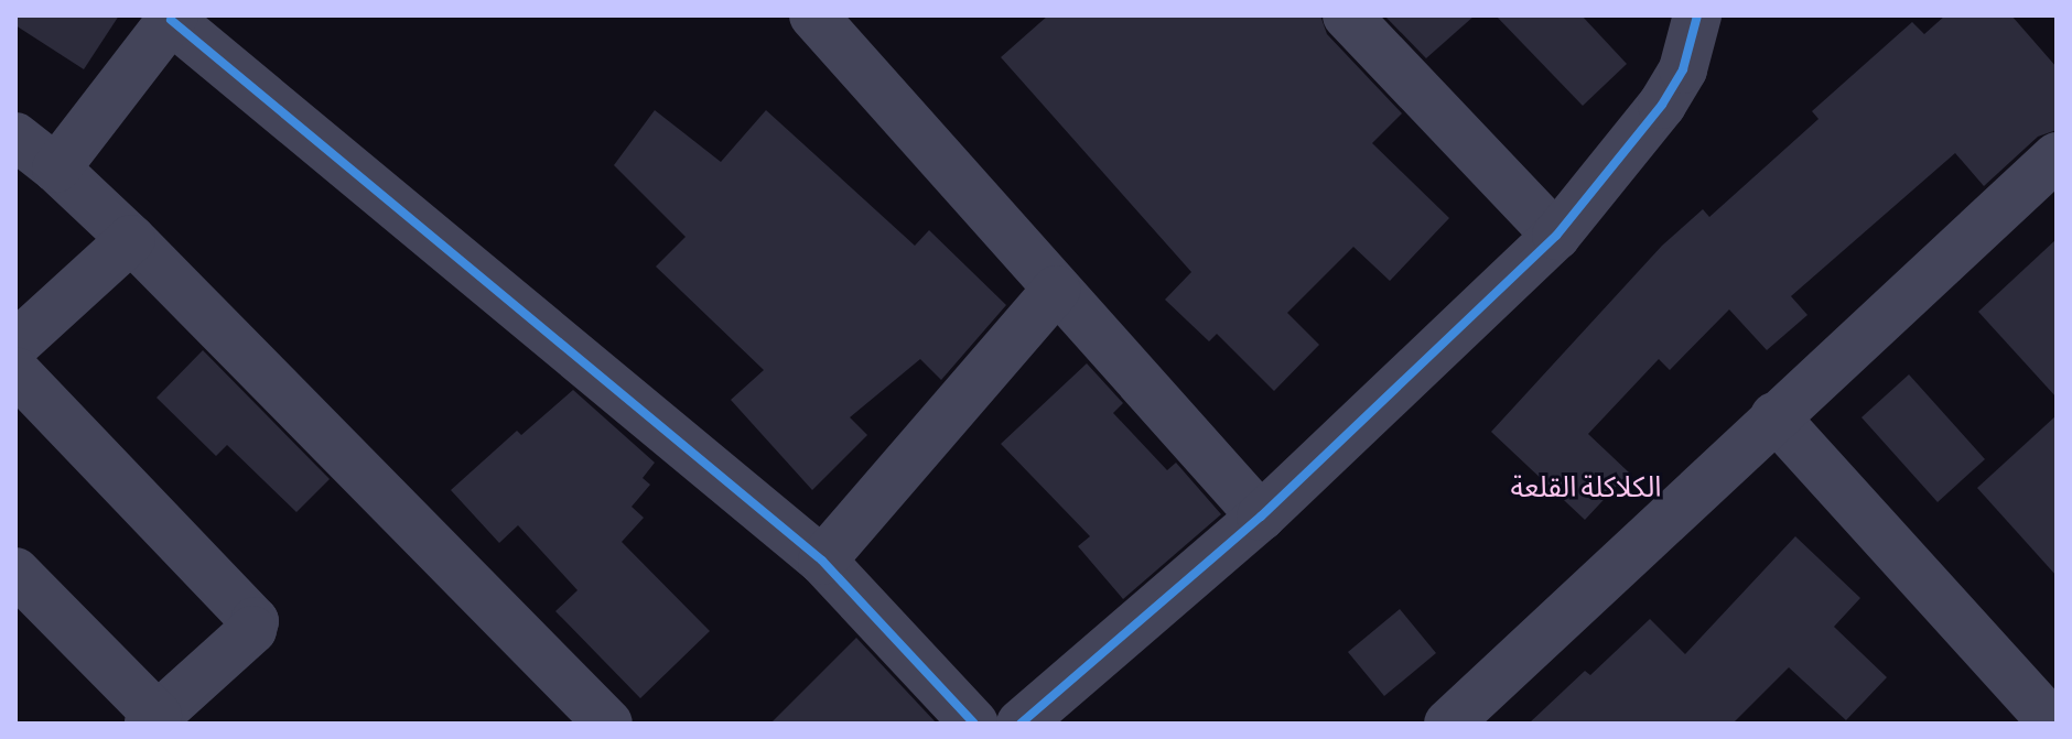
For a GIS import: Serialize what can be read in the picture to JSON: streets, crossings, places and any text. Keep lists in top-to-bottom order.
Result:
{
  "districts": ["الكلاكلة القلعة"]
}
